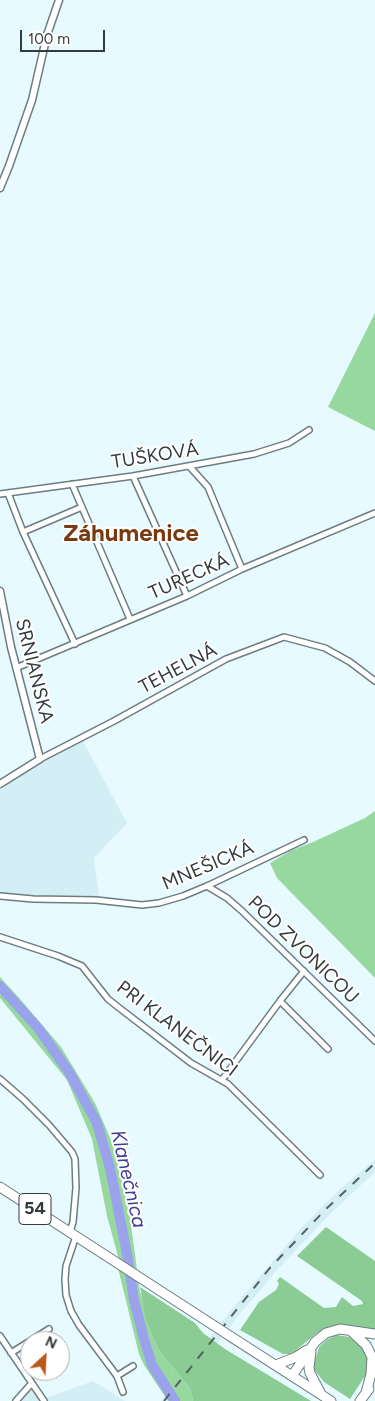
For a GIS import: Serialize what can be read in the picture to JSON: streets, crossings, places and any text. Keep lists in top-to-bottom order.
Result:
{
  "streets": {
    "main road": ["54"],
    "street": [
      "TUŠKOVÁ",
      "TURECKÁ",
      "TEHELNÁ",
      "SRNIANSKA",
      "MNEŠICKÁ",
      "POD ZVONICOU",
      "PRI KLANEČNICI"
    ]
  },
  "crossings": [
    ["TURECKÁ", "SRNIANSKA"],
    ["TEHELNÁ", "SRNIANSKA"],
    ["MNEŠICKÁ", "POD ZVONICOU"]
  ],
  "districts": ["Záhumenice"],
  "water": ["Klanečnica"],
  "scale_bar": "100 m",
  "north": "top right"
}
